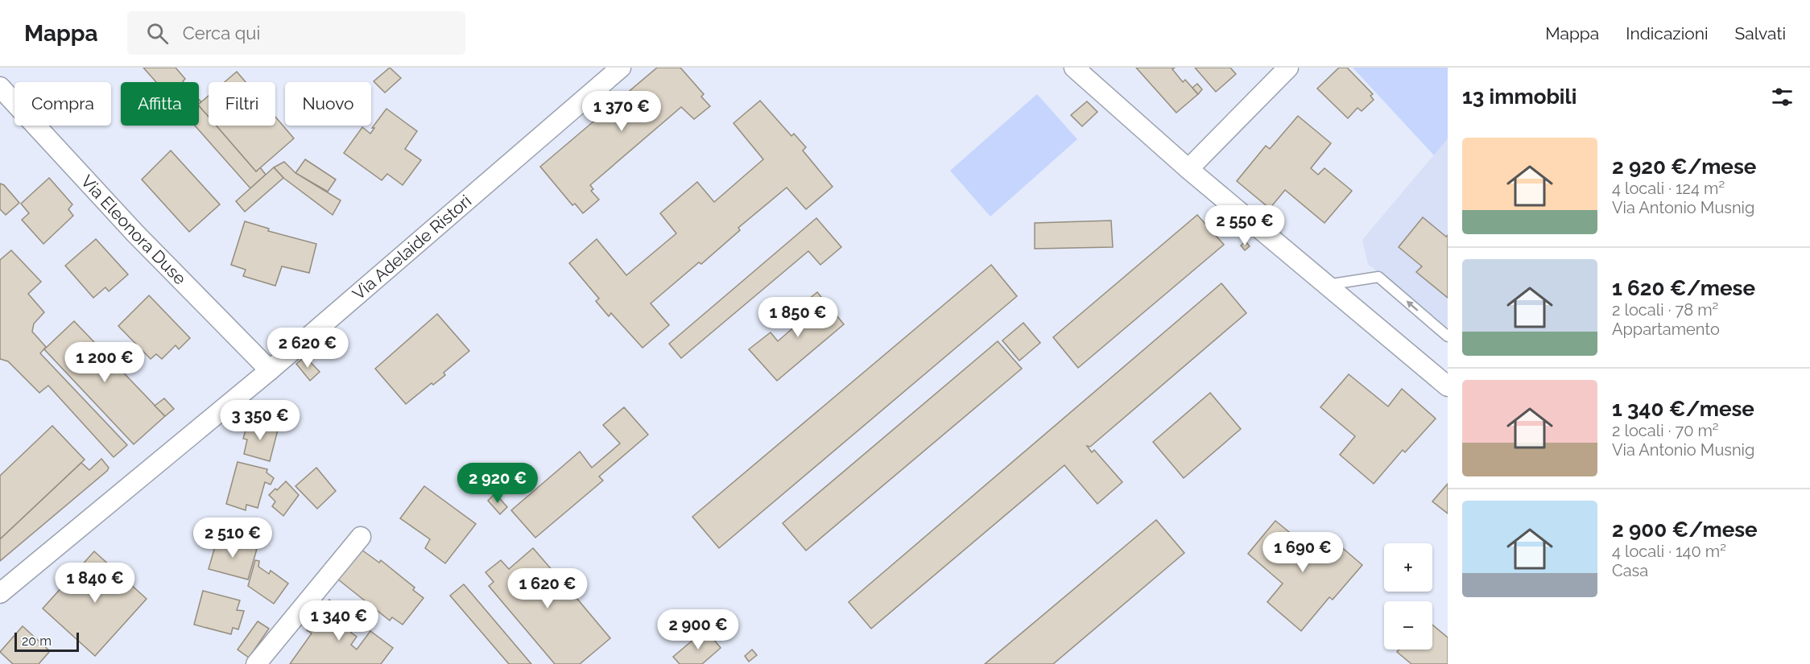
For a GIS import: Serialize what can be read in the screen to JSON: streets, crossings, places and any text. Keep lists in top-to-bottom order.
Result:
{
  "streets": {
    "street": ["Via Eleonora Duse", "Via Adelaide Ristori"]
  },
  "crossings": [
    ["Via Eleonora Duse", "Via Adelaide Ristori"]
  ],
  "scale_bar": "20 m",
  "page": {
    "header": "Mappa",
    "search": "Cerca qui",
    "nav": ["Mappa", "Indicazioni", "Salvati"],
    "heading": "13 immobili",
    "chip": [
      "Compra",
      "Affitta",
      "Filtri",
      "Nuovo"
    ],
    "price": [
      "1 370 €",
      "2 550 €",
      "1 850 €",
      "2 620 €",
      "1 200 €",
      "3 350 €",
      "2 920 €",
      "2 510 €",
      "1 690 €",
      "1 840 €",
      "1 620 €",
      "1 340 €",
      "2 900 €"
    ],
    "list": [
      {
        "name": "2 920 €/mese",
        "note": "4 locali · 124 m² · Via Antonio Musnig"
      },
      {
        "name": "1 620 €/mese",
        "note": "2 locali · 78 m² · Appartamento"
      },
      {
        "name": "1 340 €/mese",
        "note": "2 locali · 70 m² · Via Antonio Musnig"
      },
      {
        "name": "2 900 €/mese",
        "note": "4 locali · 140 m² · Casa"
      }
    ],
    "map_buttons": ["+", "−"],
    "scale": "20 m"
  }
}
